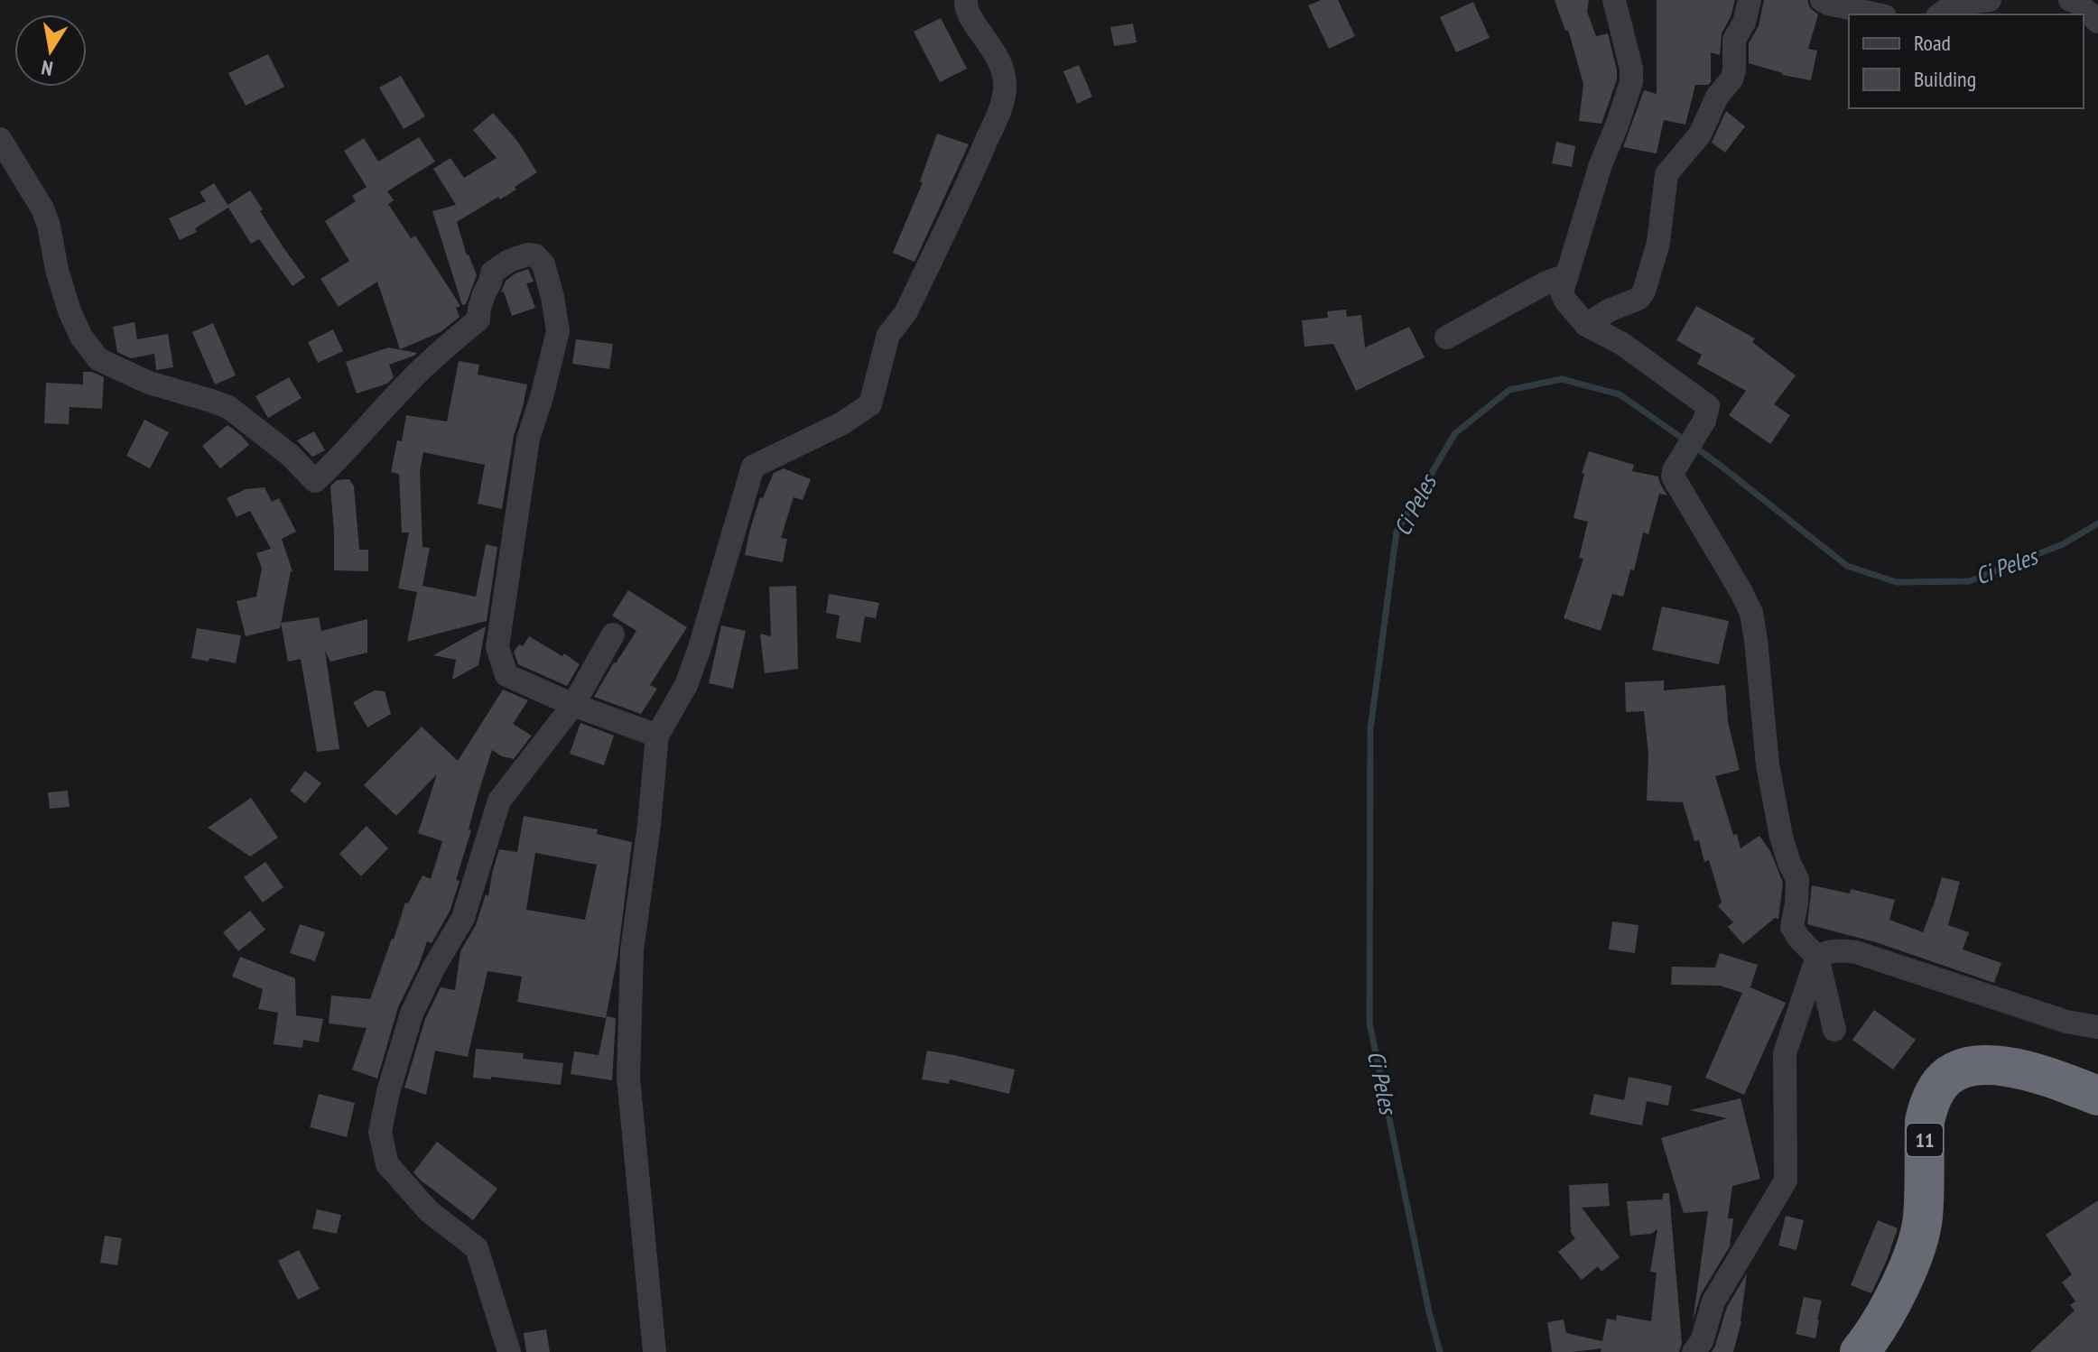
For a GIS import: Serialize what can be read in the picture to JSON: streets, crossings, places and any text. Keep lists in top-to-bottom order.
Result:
{
  "streets": {
    "highway": ["11"]
  },
  "water": ["Ci Peles"],
  "legend": ["Road", "Building"],
  "north": "bottom"
}
